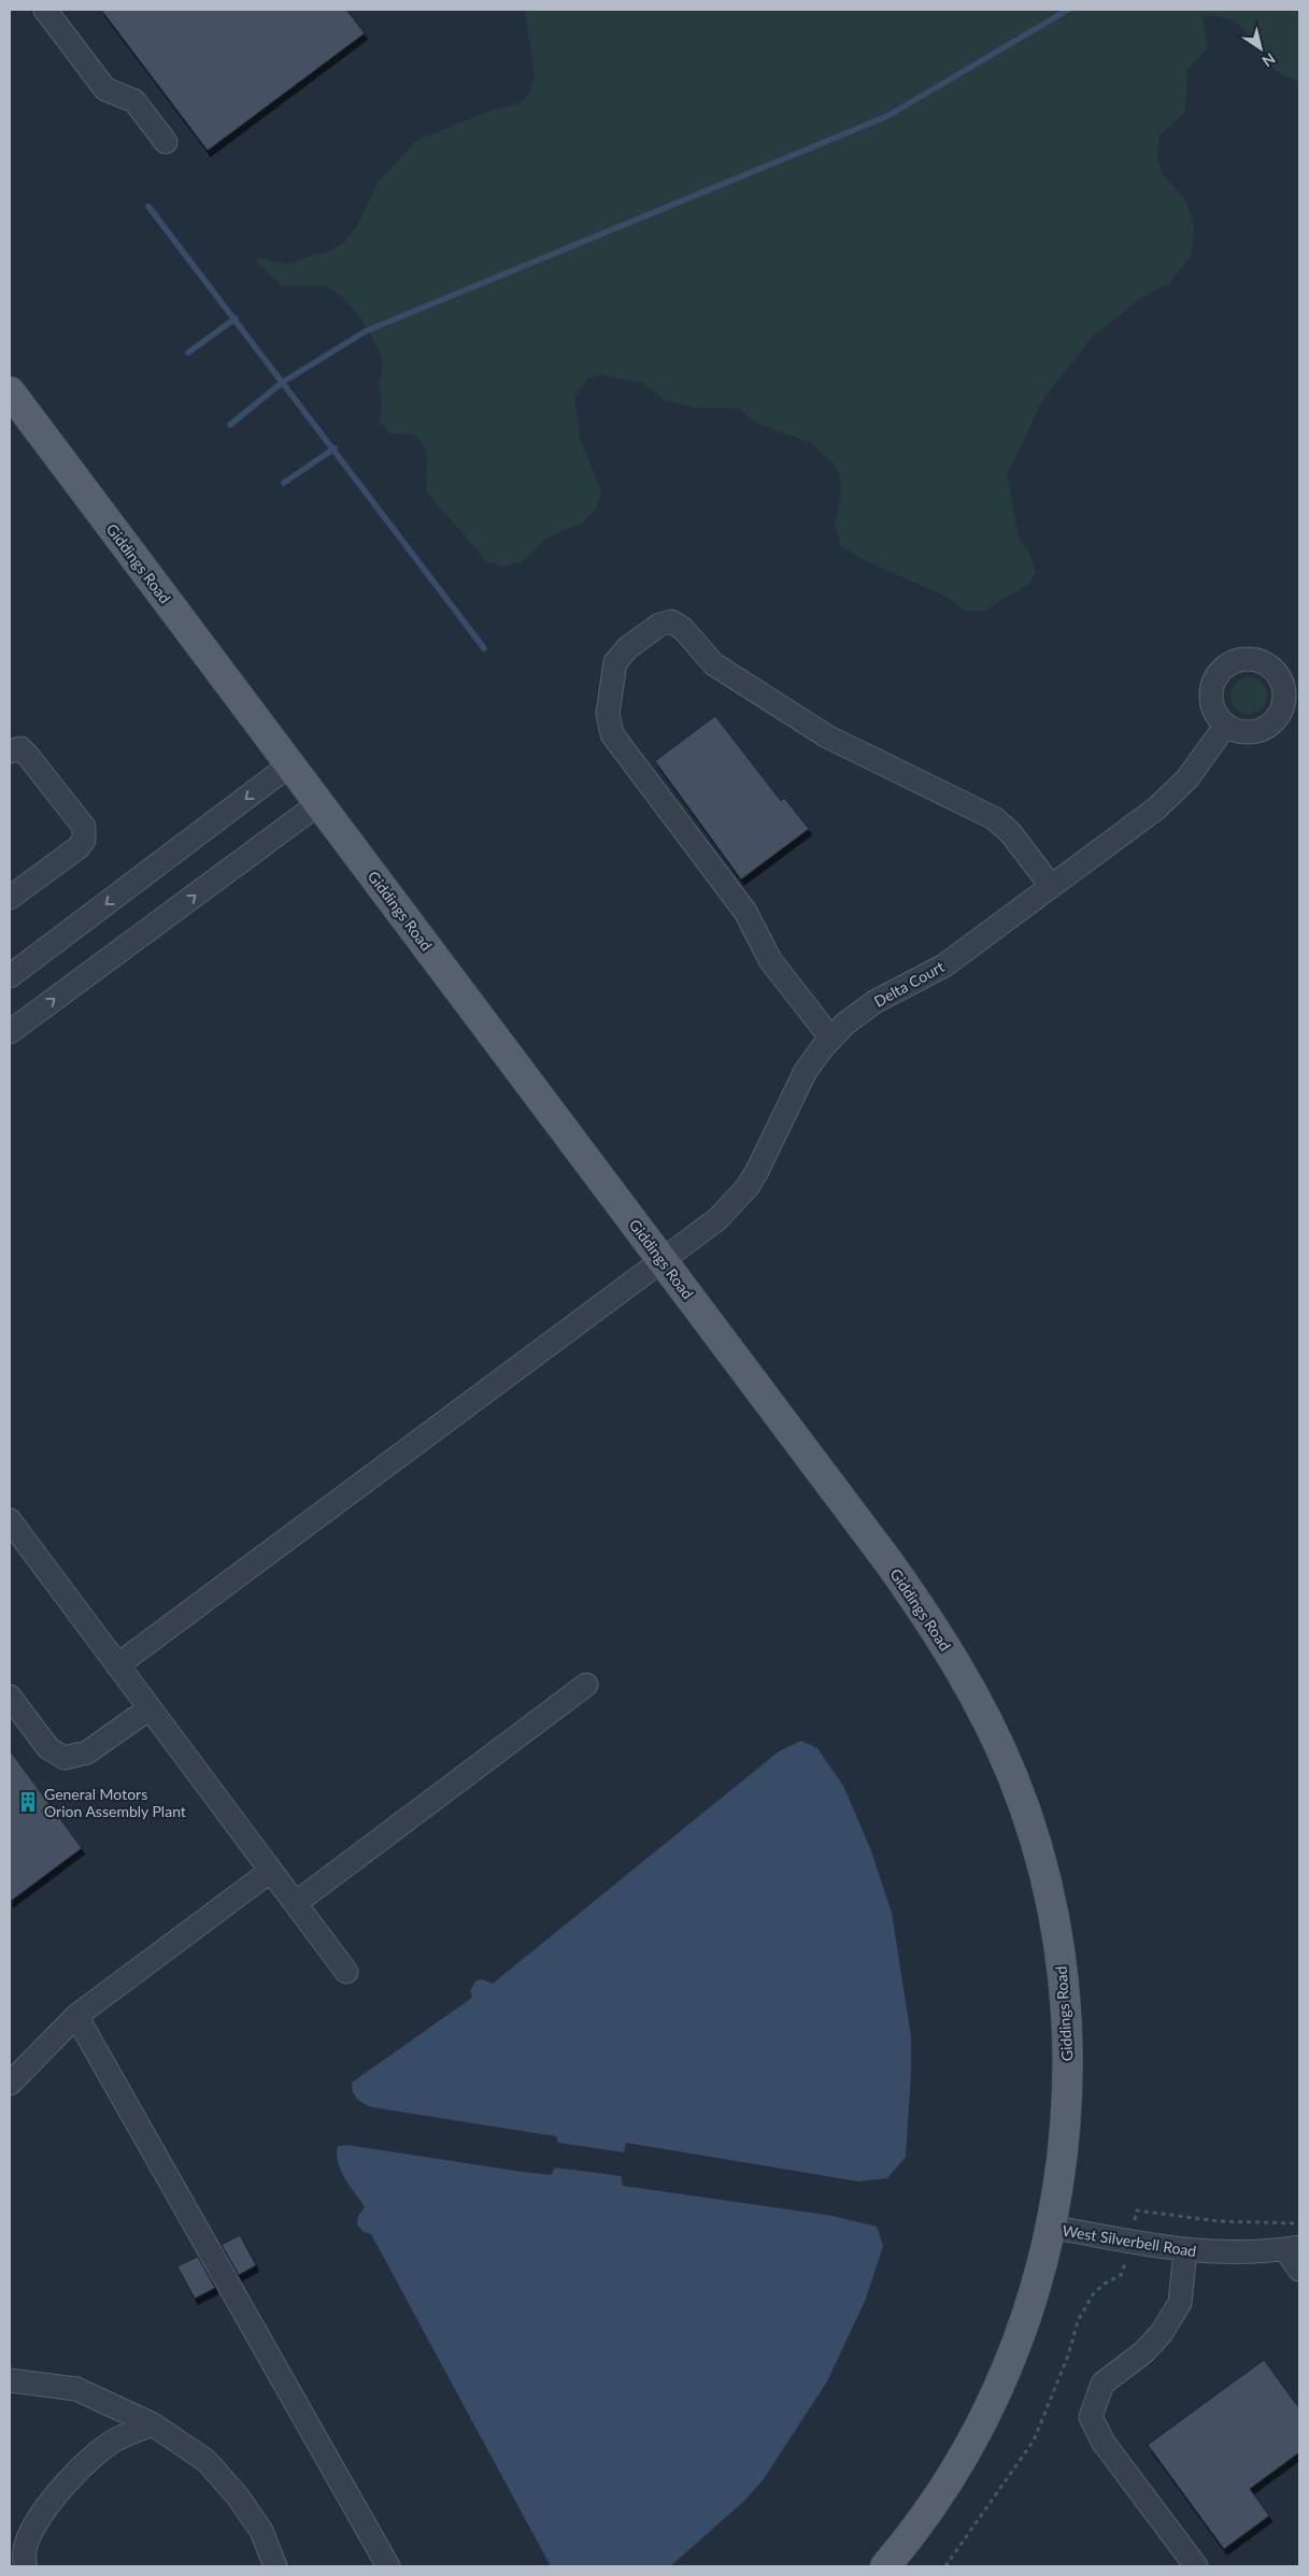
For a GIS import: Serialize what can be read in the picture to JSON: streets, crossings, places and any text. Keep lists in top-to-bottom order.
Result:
{
  "streets": {
    "main road": ["Giddings Road", "West Silverbell Road"],
    "street": ["Delta Court"]
  },
  "crossings": [
    ["Giddings Road", "Delta Court"],
    ["Giddings Road", "West Silverbell Road"]
  ],
  "places": {
    "building": ["General Motors Orion Assembly Plant"]
  },
  "north": "bottom right"
}
